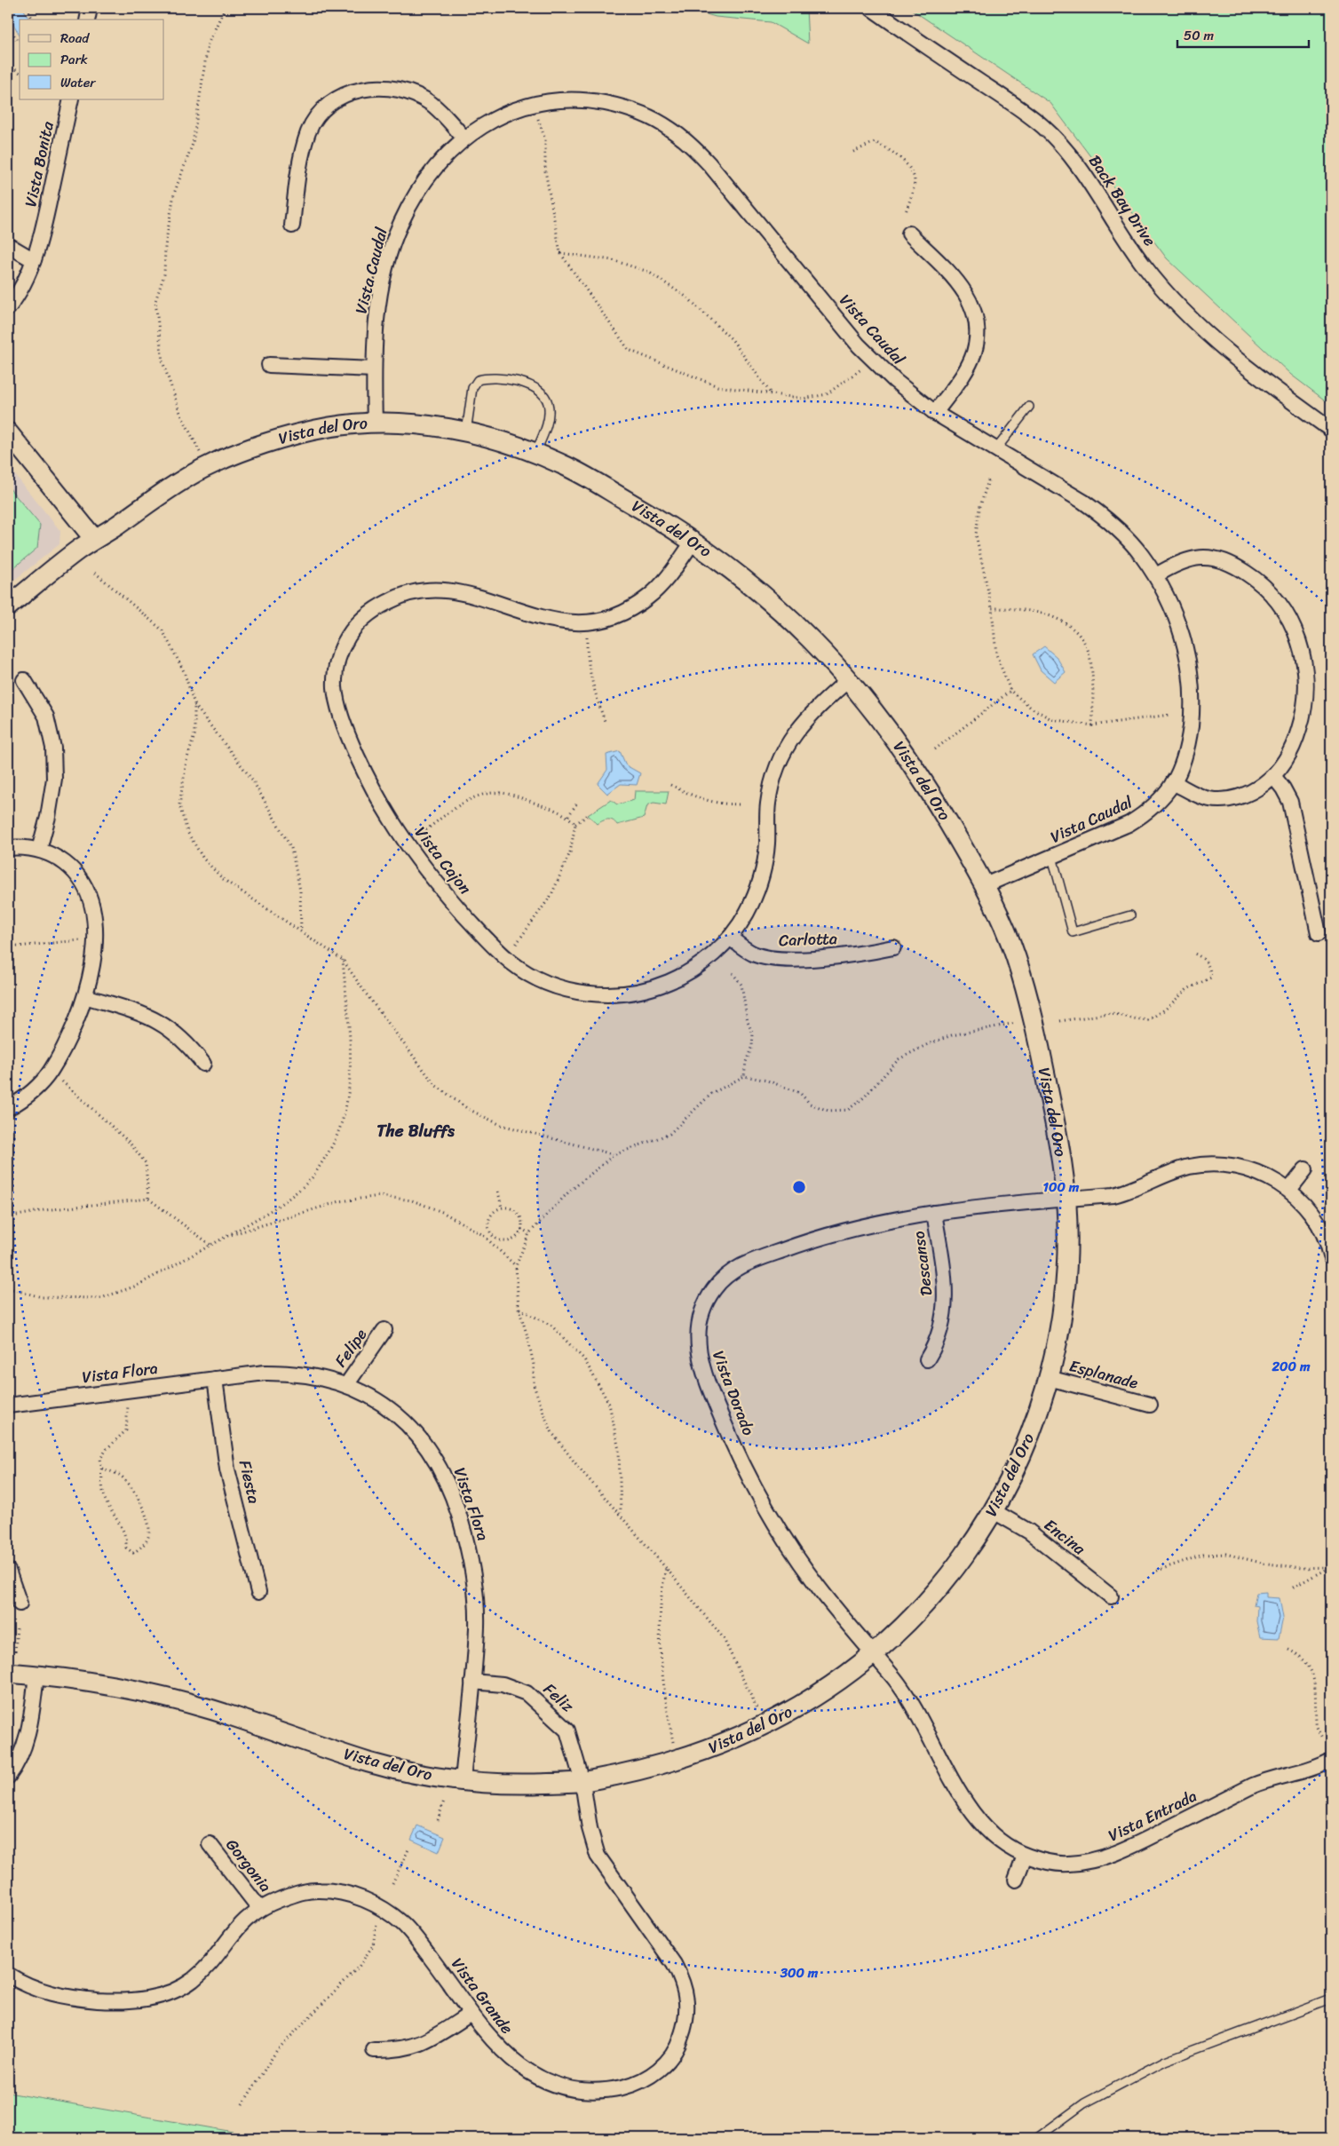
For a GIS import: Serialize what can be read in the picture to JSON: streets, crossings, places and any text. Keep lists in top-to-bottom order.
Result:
{
  "streets": {
    "street": [
      "Vista Bonita",
      "Back Bay Drive",
      "Vista Caudal",
      "Vista del Oro",
      "Vista Cajon",
      "Carlotta",
      "Descanso",
      "Felipe",
      "Vista Flora",
      "Esplanade",
      "Vista Dorado",
      "Fiesta",
      "Encina",
      "Feliz",
      "Vista Entrada",
      "Gorgonia",
      "Vista Grande"
    ]
  },
  "crossings": [
    ["Vista Caudal", "Vista del Oro"],
    ["Vista del Oro", "Vista Cajon"],
    ["Vista del Oro", "Vista Flora"],
    ["Vista del Oro", "Esplanade"],
    ["Vista del Oro", "Vista Dorado"],
    ["Vista del Oro", "Encina"],
    ["Vista del Oro", "Feliz"],
    ["Vista del Oro", "Vista Entrada"],
    ["Vista del Oro", "Vista Grande"],
    ["Vista Cajon", "Carlotta"],
    ["Descanso", "Vista Dorado"],
    ["Felipe", "Vista Flora"],
    ["Vista Flora", "Fiesta"],
    ["Vista Flora", "Feliz"],
    ["Vista Dorado", "Vista Entrada"],
    ["Feliz", "Vista Grande"],
    ["Gorgonia", "Vista Grande"]
  ],
  "districts": ["The Bluffs"],
  "legend": ["Road", "Park", "Water"],
  "scale_bar": "50 m",
  "rings": ["100 m", "200 m", "300 m"]
}
